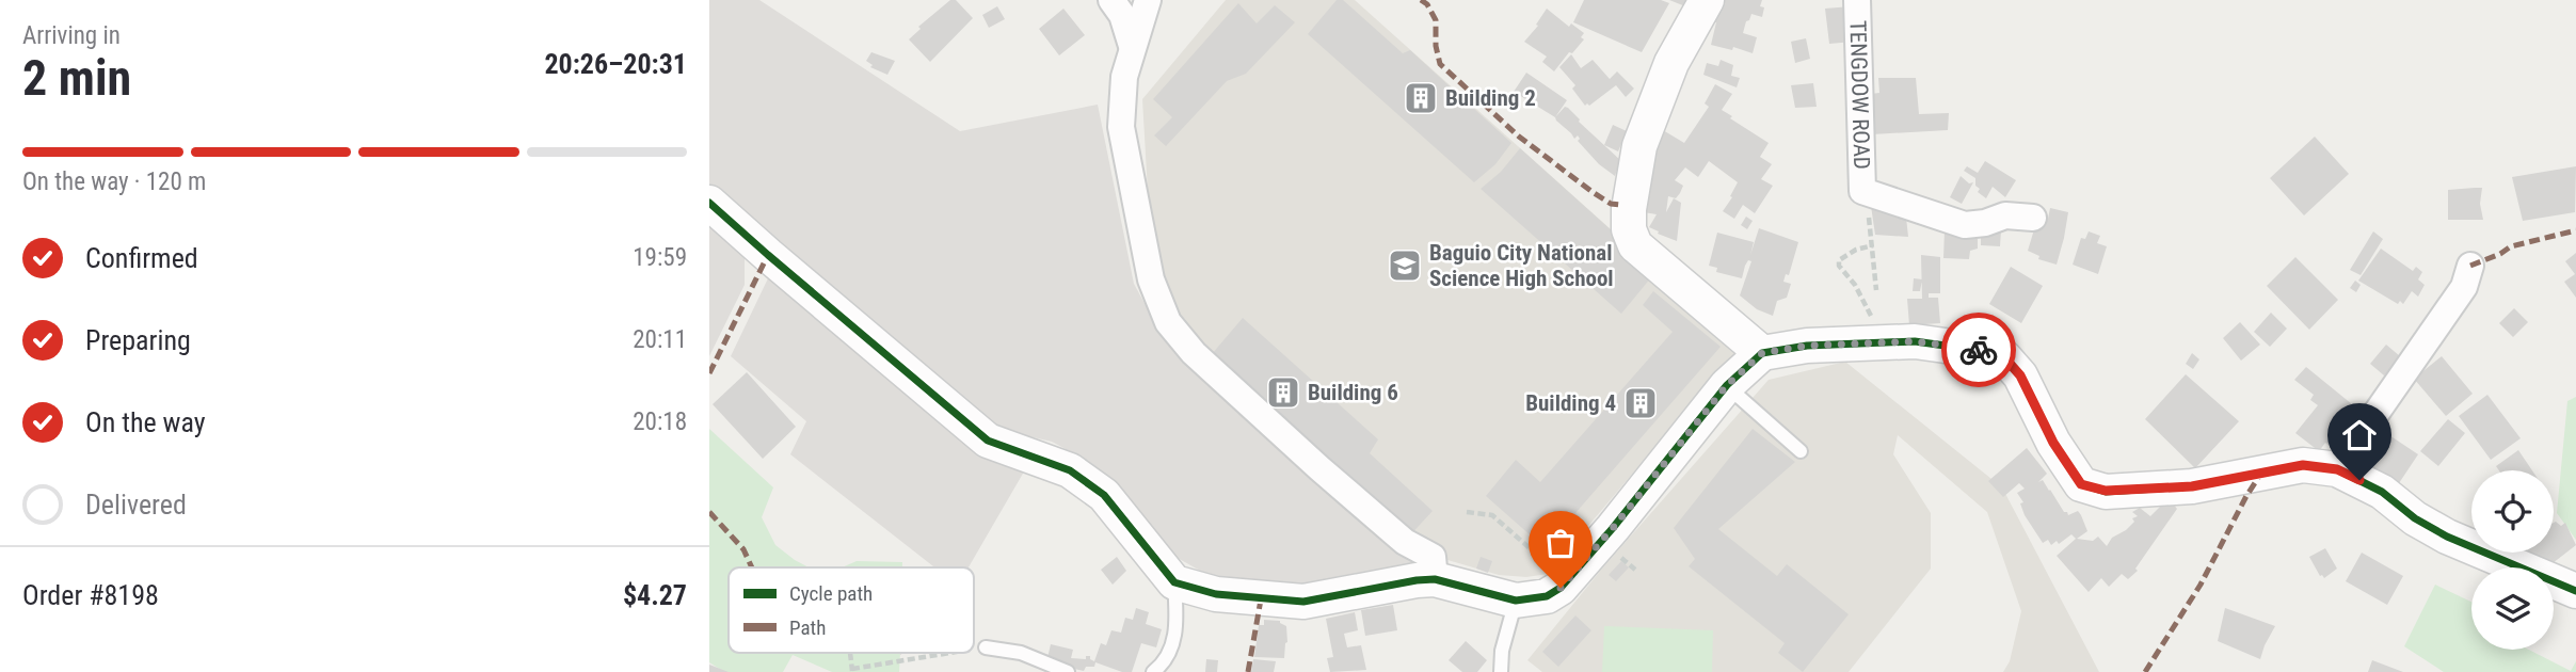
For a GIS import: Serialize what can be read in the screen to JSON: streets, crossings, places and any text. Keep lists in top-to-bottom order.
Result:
{
  "streets": {
    "street": ["TENGDOW ROAD"]
  },
  "places": {
    "building": ["Building 2", "Building 6", "Building 4"],
    "school or university": ["Baguio City National Science High School"]
  },
  "legend": ["Cycle path", "Path"],
  "page": {
    "heading": ["2 min", "Arriving in", "20:26–20:31"],
    "panel": ["Order #8198", "$4.27"],
    "bar": "On the way · 120 m",
    "list": [
      ["Confirmed", "19:59"],
      ["Preparing", "20:11"],
      ["On the way", "20:18"],
      "Delivered"
    ]
  }
}
